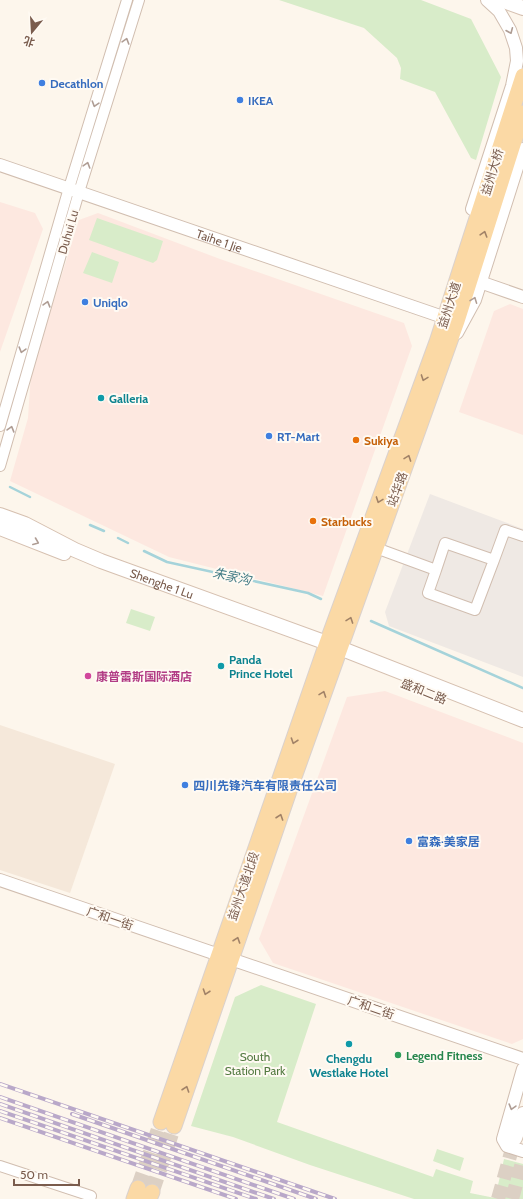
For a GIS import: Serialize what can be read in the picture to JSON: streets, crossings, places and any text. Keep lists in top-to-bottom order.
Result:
{
  "streets": {
    "main road": [
      "益州大桥",
      "益州大道",
      "站华路",
      "Shenghe 1 Lu",
      "盛和二路",
      "益州大道北段"
    ],
    "street": [
      "Duhui Lu",
      "Taihe 1 Jie",
      "广和一街",
      "广和二街"
    ]
  },
  "crossings": [
    ["益州大桥", "益州大道"],
    ["Duhui Lu", "Taihe 1 Jie"],
    ["益州大道", "站华路"],
    ["站华路", "Shenghe 1 Lu"],
    ["站华路", "盛和二路"],
    ["站华路", "益州大道北段"],
    ["Shenghe 1 Lu", "盛和二路"],
    ["Shenghe 1 Lu", "益州大道北段"],
    ["盛和二路", "益州大道北段"],
    ["益州大道北段", "广和一街"],
    ["益州大道北段", "广和二街"],
    ["广和一街", "广和二街"]
  ],
  "water": ["朱家沟"],
  "parks": ["South Station Park"],
  "places": [
    "Decathlon",
    "IKEA",
    "Uniqlo",
    "Galleria",
    "RT-Mart",
    "Sukiya",
    "Starbucks",
    "Panda Prince Hotel",
    "康普雷斯国际酒店",
    "四川先锋汽车有限责任公司",
    "富森·美家居",
    "Chengdu Westlake Hotel",
    "Legend Fitness"
  ],
  "scale_bar": "50 m",
  "north": "bottom"
}
